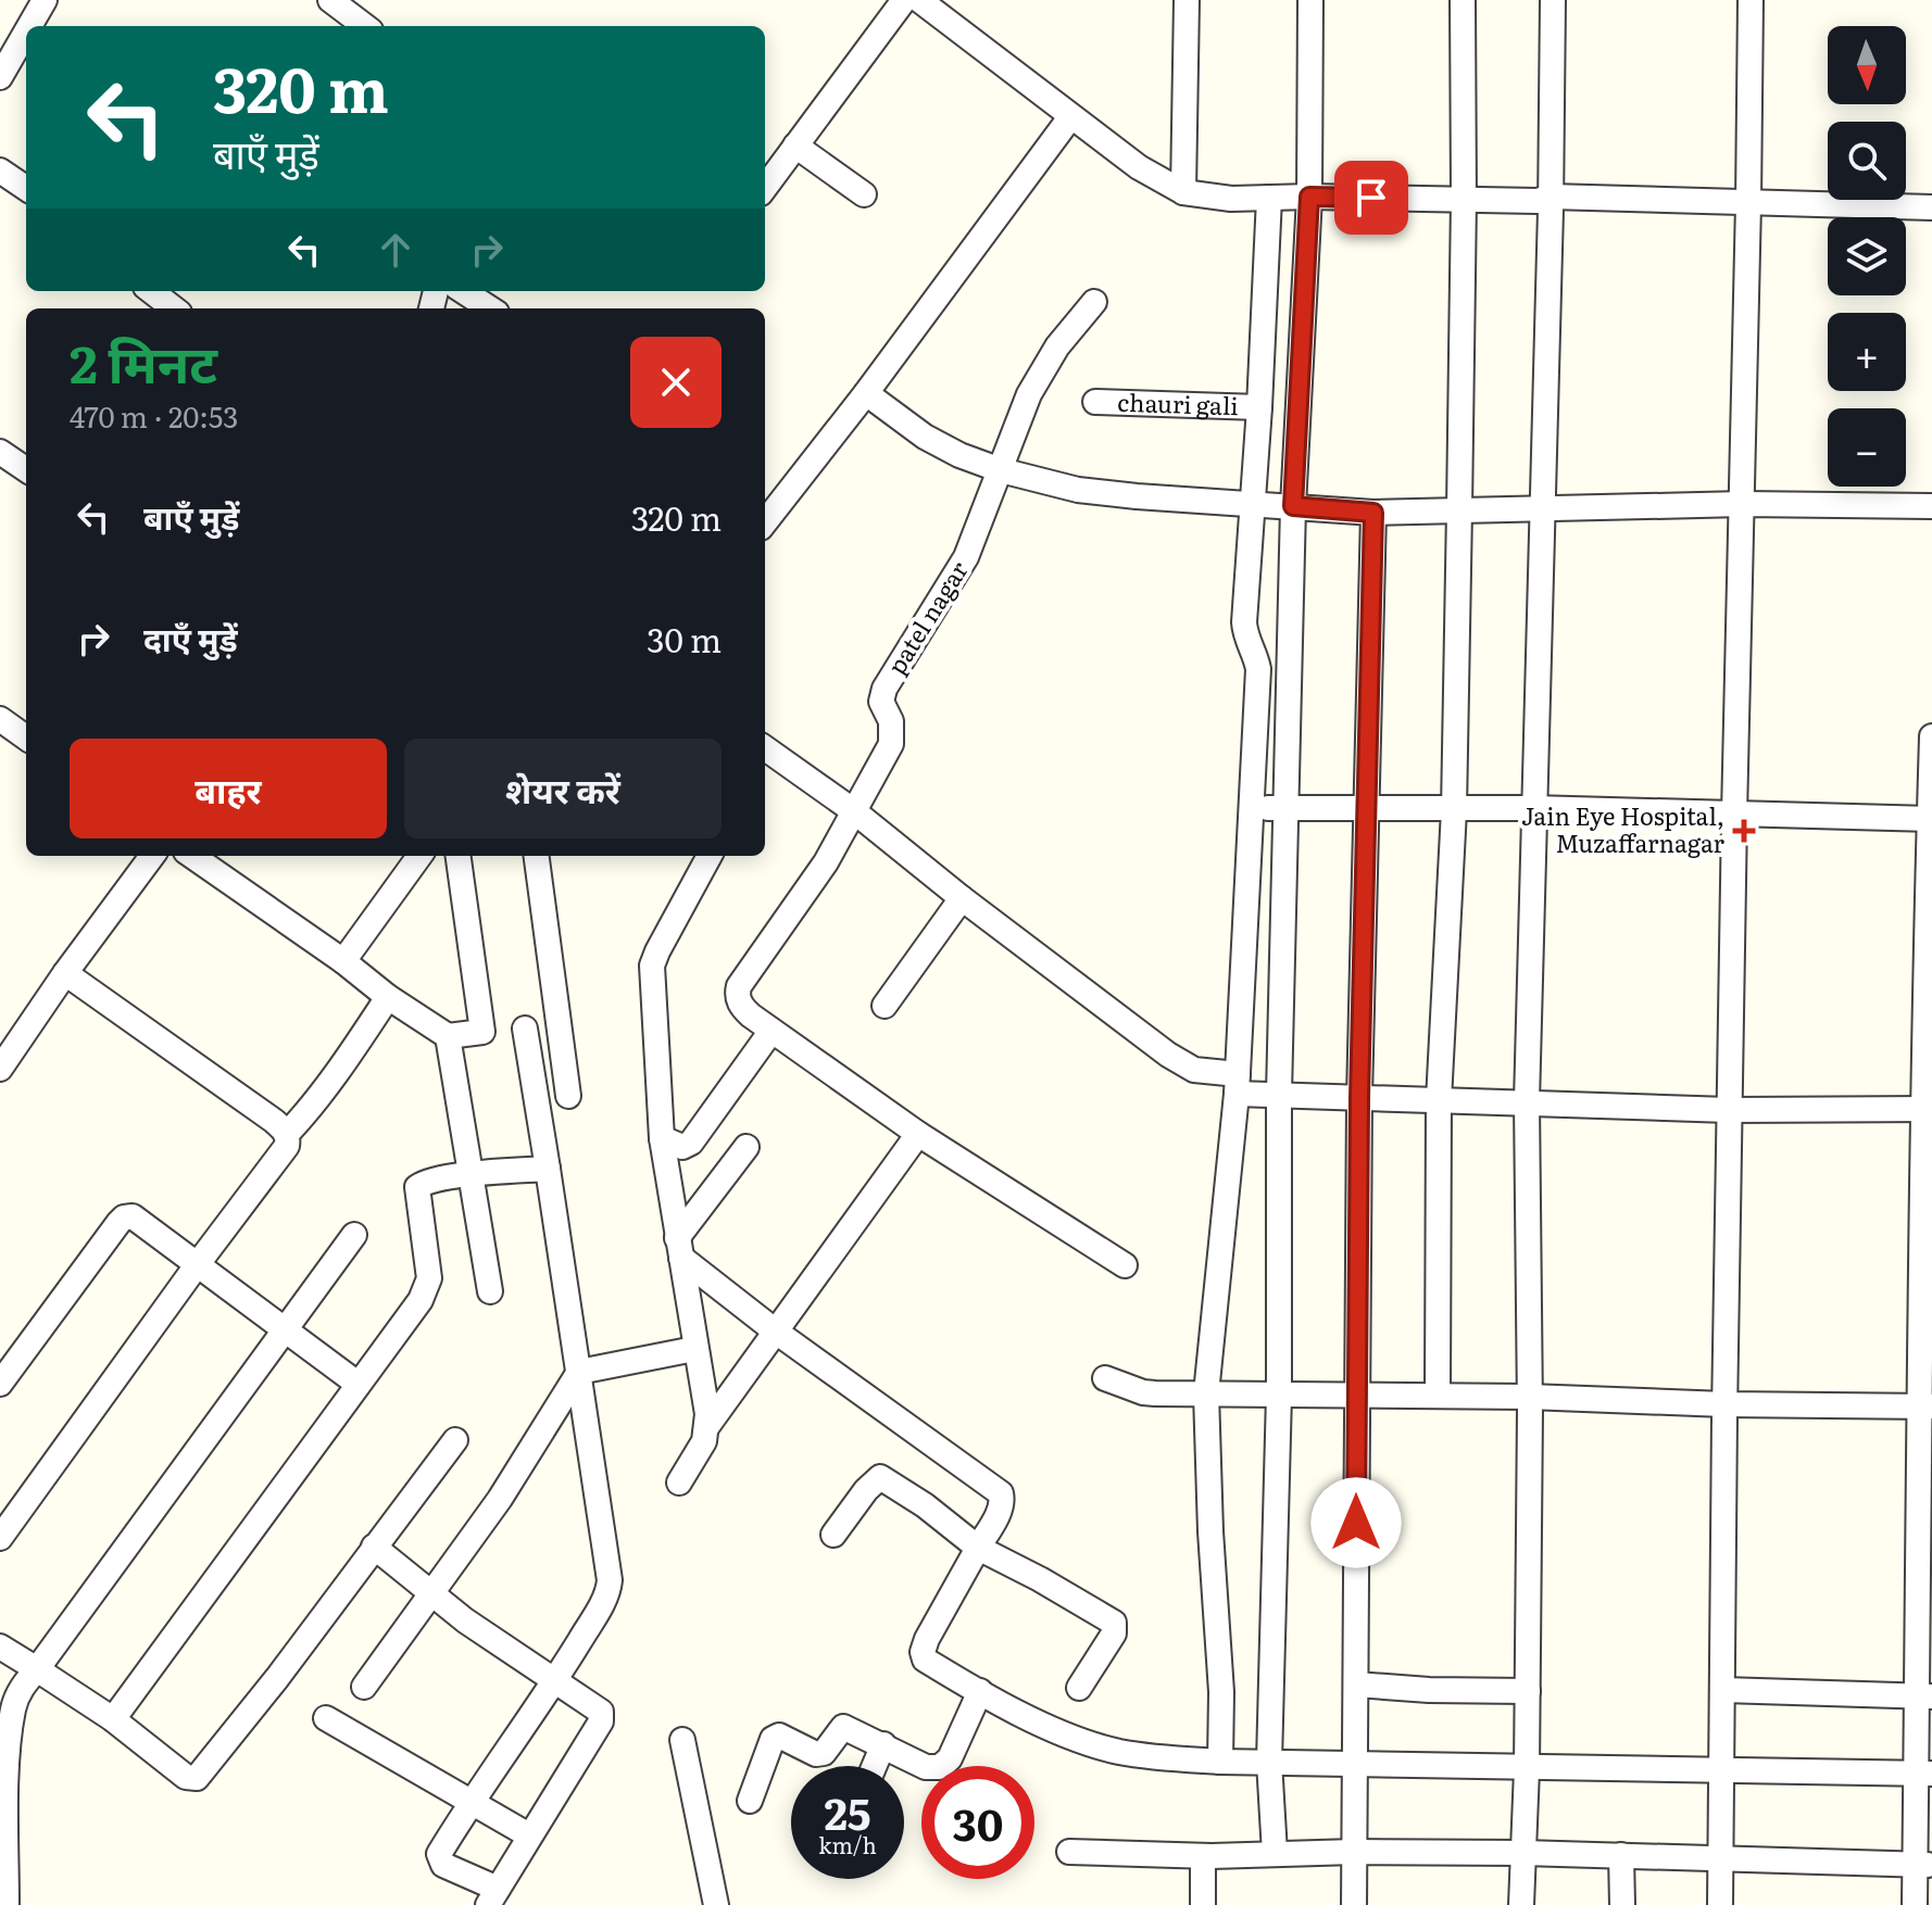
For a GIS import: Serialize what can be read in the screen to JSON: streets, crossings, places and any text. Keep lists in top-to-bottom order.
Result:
{
  "streets": {
    "street": ["chauri gali", "patel nagar"]
  },
  "places": {
    "health": ["Jain Eye Hospital, Muzaffarnagar"]
  },
  "north": "bottom",
  "page": {
    "map_buttons": ["+", "−"],
    "turn": ["320 m", "बाएँ मुड़ें"],
    "heading": ["2 मिनट", "470 m · 20:53"],
    "list": [
      {
        "name": "बाएँ मुड़ें",
        "value": "320 m"
      },
      {
        "name": "दाएँ मुड़ें",
        "value": "30 m"
      }
    ],
    "buttons": ["बाहर", "शेयर करें"],
    "speed": "25 km/h",
    "limit": "30"
  }
}
